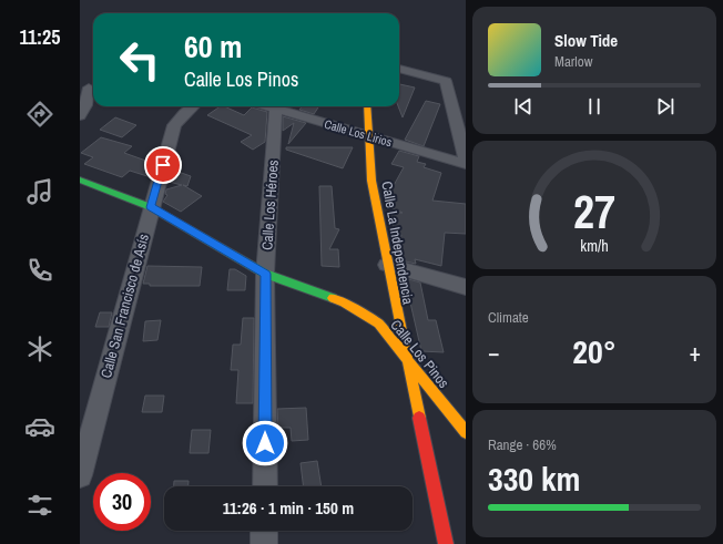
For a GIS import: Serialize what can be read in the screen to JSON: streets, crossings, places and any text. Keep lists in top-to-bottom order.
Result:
{
  "streets": {
    "street": [
      "Calle Los Lirios",
      "Calle Los Héroes",
      "Calle La Independencia",
      "Calle San Francisco de Asís",
      "Calle Los Pinos"
    ]
  },
  "crossings": [
    ["Calle Los Lirios", "Calle La Independencia"],
    ["Calle Los Héroes", "Calle Los Pinos"],
    ["Calle La Independencia", "Calle Los Pinos"],
    ["Calle San Francisco de Asís", "Calle Los Pinos"]
  ],
  "page": {
    "tabs": "11:25",
    "turn": ["60 m", "Calle Los Pinos"],
    "song": ["Slow Tide", "Marlow"],
    "tile": [
      "Climate",
      ["Range · 66%", "330 km"]
    ],
    "heat": ["−", "20°", "+"],
    "limit": "30",
    "trip": "11:26 · 1 min · 150 m",
    "gauge": ["27", "km/h"]
  }
}
